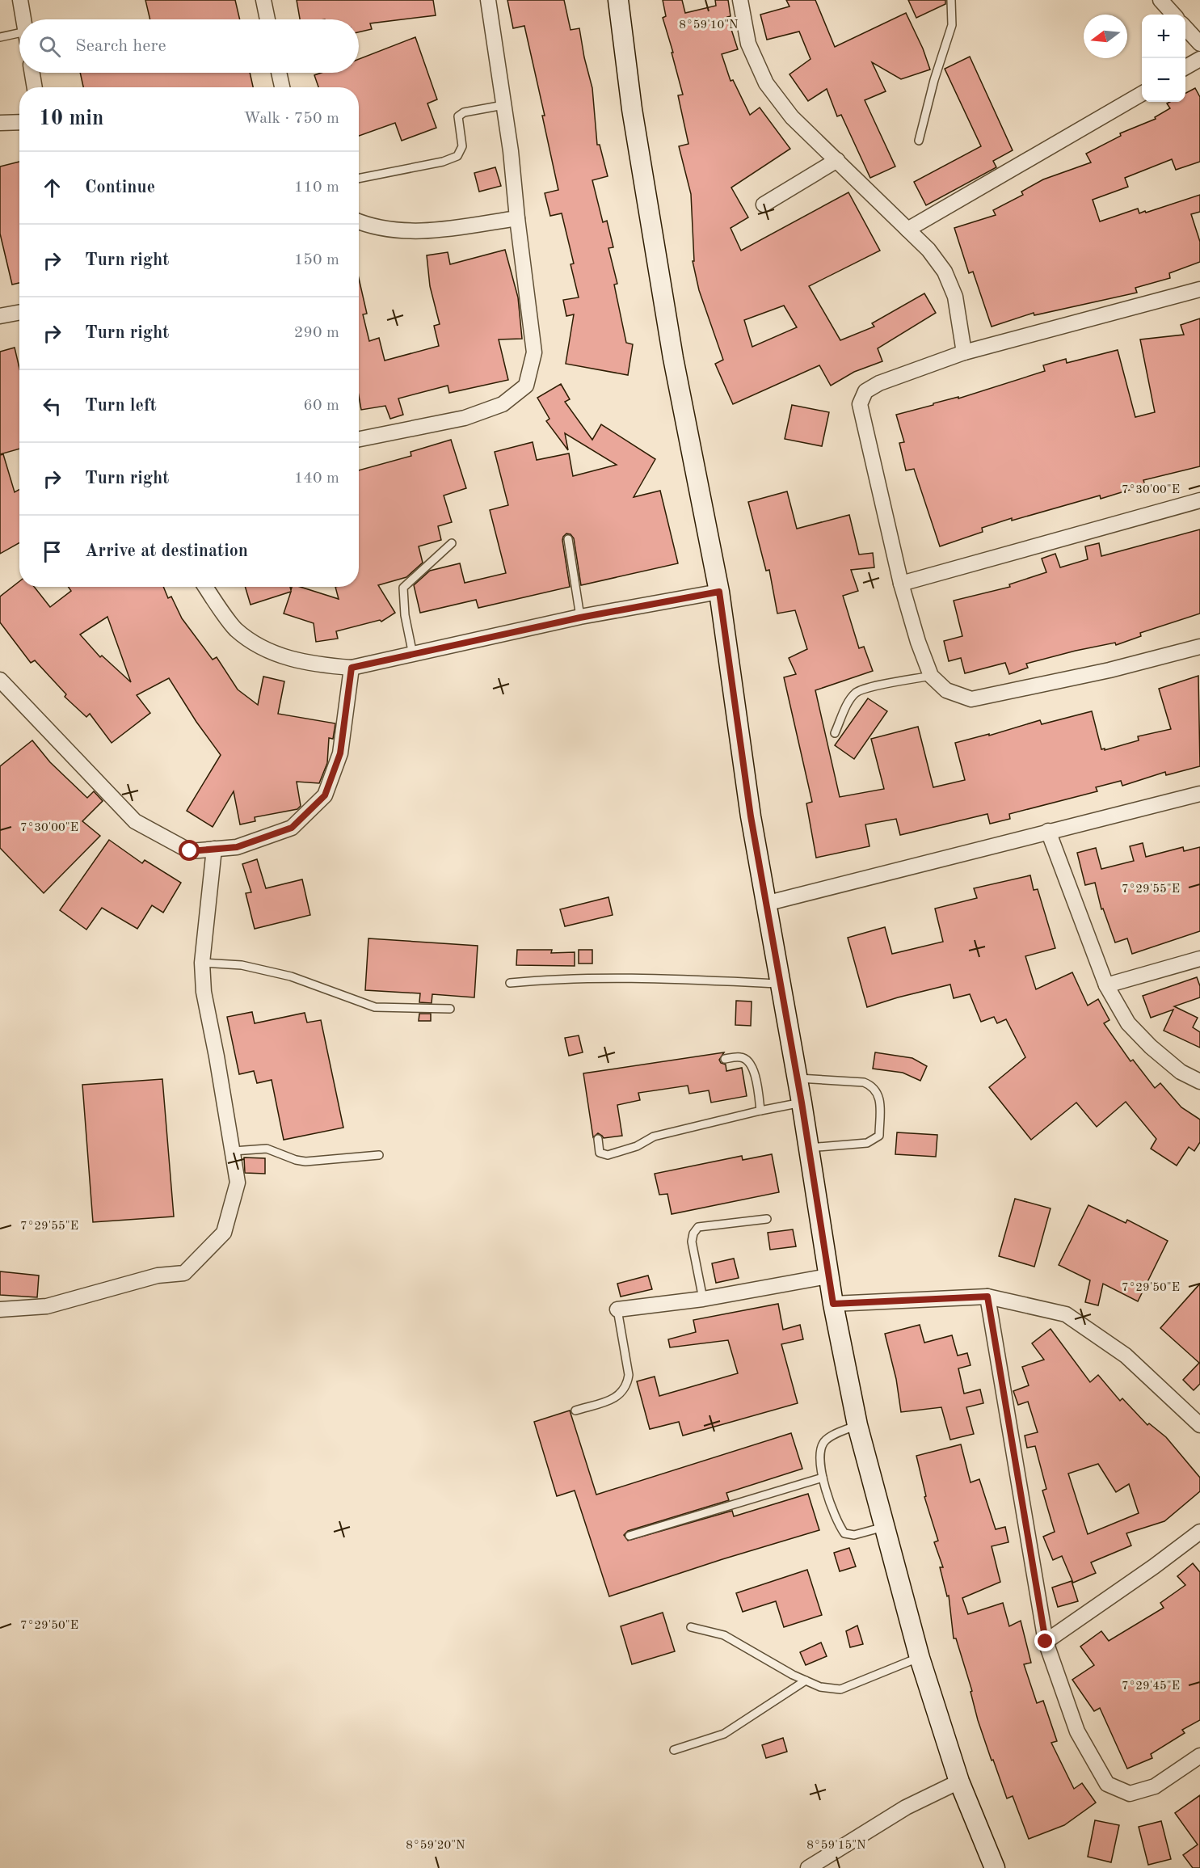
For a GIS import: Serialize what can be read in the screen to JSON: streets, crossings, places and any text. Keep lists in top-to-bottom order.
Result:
{
  "north": "left",
  "page": {
    "map_buttons": ["+", "−"],
    "search": "Search here",
    "heading": ["10 min", "Walk · 750 m"],
    "list": [
      ["Continue", "110 m"],
      ["Turn right", "150 m"],
      ["Turn right", "290 m"],
      ["Turn left", "60 m"],
      ["Turn right", "140 m"],
      "Arrive at destination"
    ]
  },
  "coordinates": [
    "8°59'10\"N",
    "7°30'00\"E",
    "7°29'55\"E",
    "7°29'50\"E",
    "7°29'45\"E",
    "8°59'20\"N",
    "8°59'15\"N"
  ]
}
